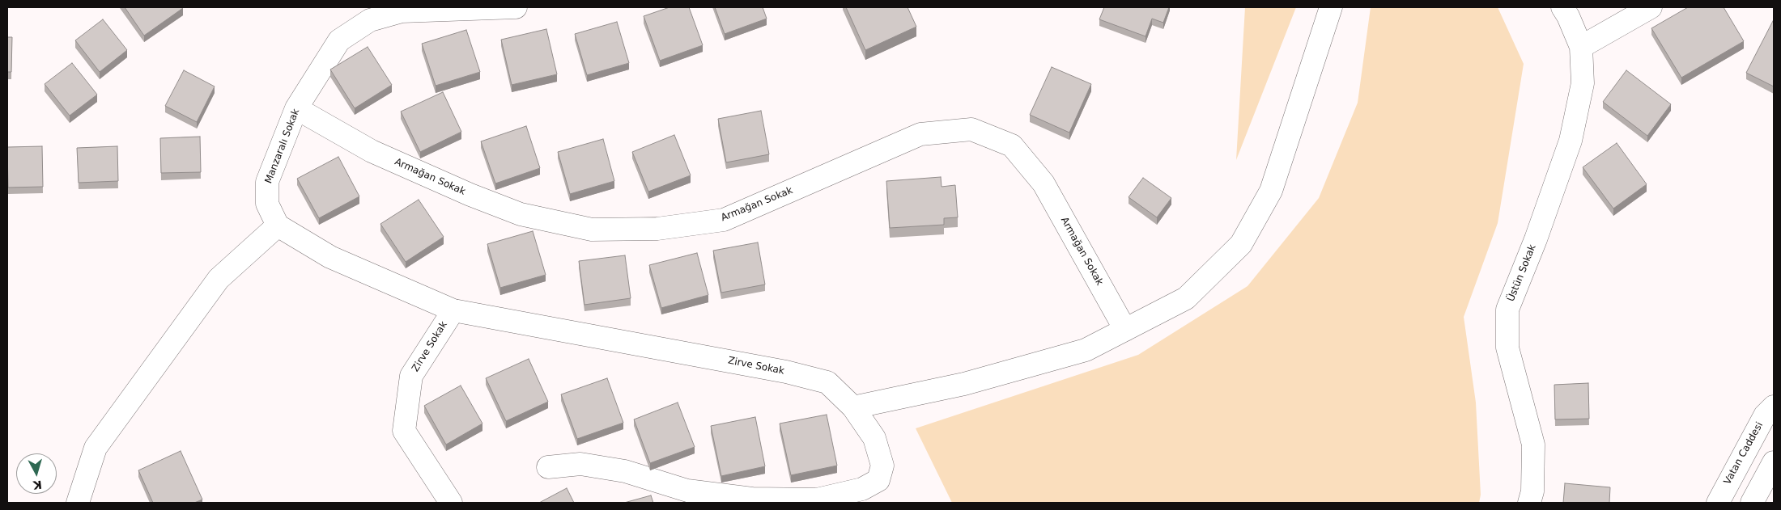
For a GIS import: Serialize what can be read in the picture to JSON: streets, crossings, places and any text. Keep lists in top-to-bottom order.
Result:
{
  "streets": {
    "street": [
      "Manzaralı Sokak",
      "Armağan Sokak",
      "Üstün Sokak",
      "Zirve Sokak",
      "Vatan Caddesi"
    ]
  },
  "crossings": [
    ["Manzaralı Sokak", "Armağan Sokak"]
  ],
  "north": "bottom"
}
